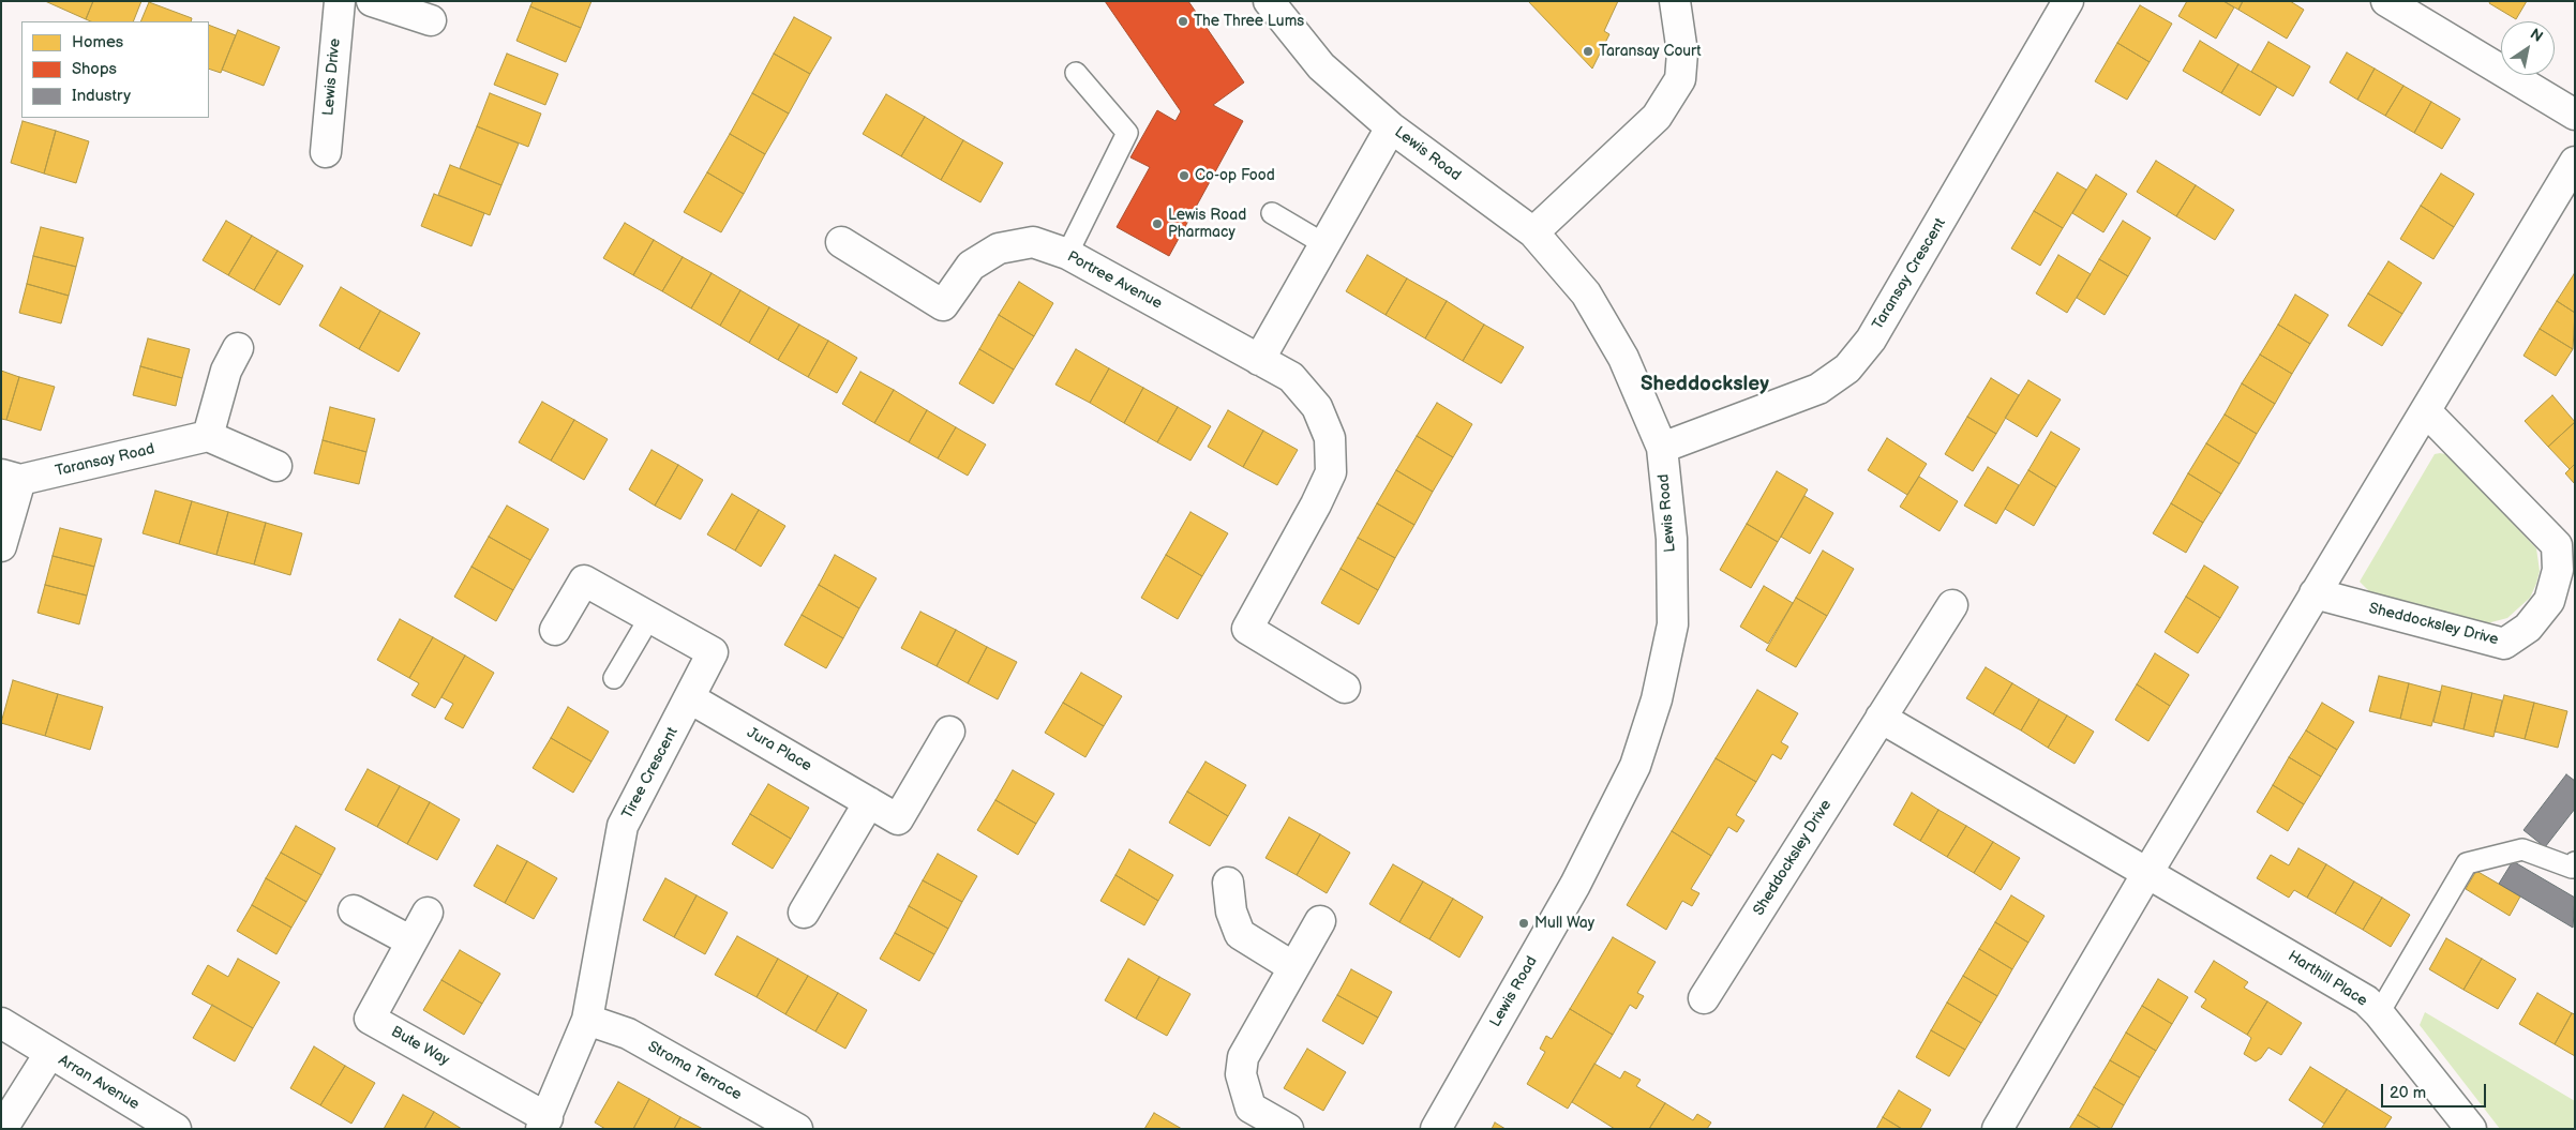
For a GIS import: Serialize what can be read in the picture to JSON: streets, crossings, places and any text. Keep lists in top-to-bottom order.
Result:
{
  "streets": {
    "street": [
      "Lewis Drive",
      "Lewis Road",
      "Taransay Crescent",
      "Portree Avenue",
      "Taransay Road",
      "Sheddocksley Drive",
      "Jura Place",
      "Tiree Crescent",
      "Harthill Place",
      "Bute Way",
      "Stroma Terrace",
      "Arran Avenue"
    ]
  },
  "crossings": [
    ["Lewis Road", "Taransay Crescent"],
    ["Jura Place", "Tiree Crescent"],
    ["Tiree Crescent", "Bute Way"],
    ["Tiree Crescent", "Stroma Terrace"]
  ],
  "districts": ["Sheddocksley"],
  "places": [
    "The Three Lums",
    "Taransay Court",
    "Co-op Food",
    "Lewis Road Pharmacy",
    "Mull Way"
  ],
  "legend": ["Homes", "Shops", "Industry"],
  "scale_bar": "20 m",
  "north": "top right"
}
